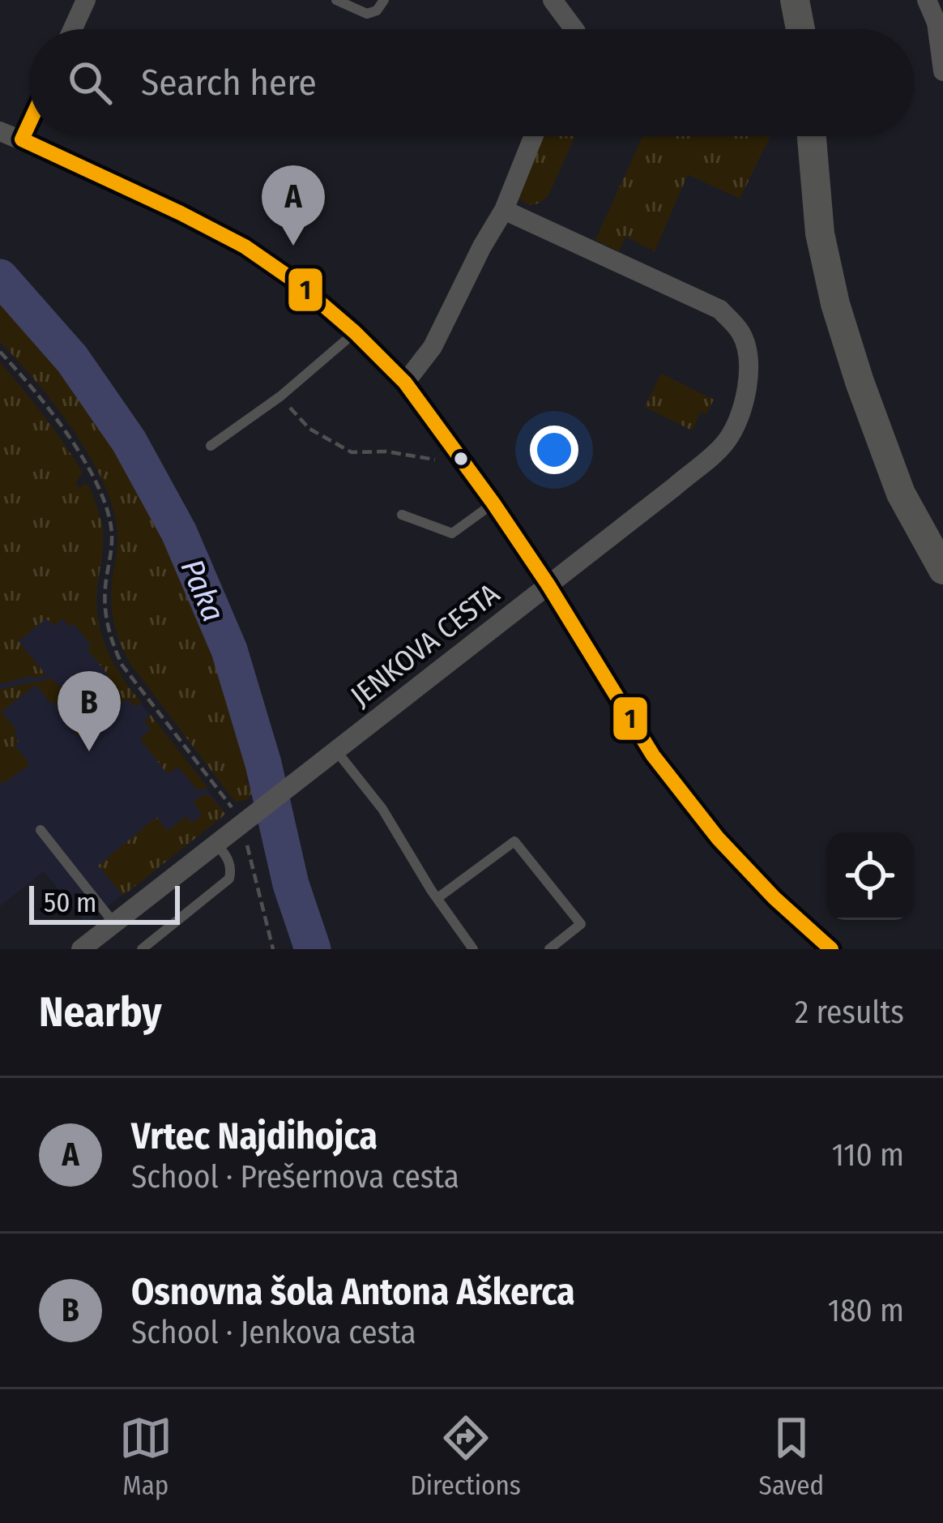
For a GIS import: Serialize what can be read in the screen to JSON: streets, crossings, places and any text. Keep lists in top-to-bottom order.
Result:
{
  "streets": {
    "street": ["JENKOVA CESTA"]
  },
  "water": ["Paka"],
  "lines": ["transit line 1"],
  "scale_bar": "50 m",
  "page": {
    "search": "Search here",
    "pins": ["A", "B"],
    "scale": "50 m",
    "heading": ["Nearby", "2 results"],
    "list": [
      {
        "mark": "A",
        "name": "Vrtec Najdihojca",
        "note": "School · Prešernova cesta",
        "value": "110 m"
      },
      {
        "mark": "B",
        "name": "Osnovna šola Antona Aškerca",
        "note": "School · Jenkova cesta",
        "value": "180 m"
      }
    ],
    "nav": ["Map", "Directions", "Saved"]
  }
}
